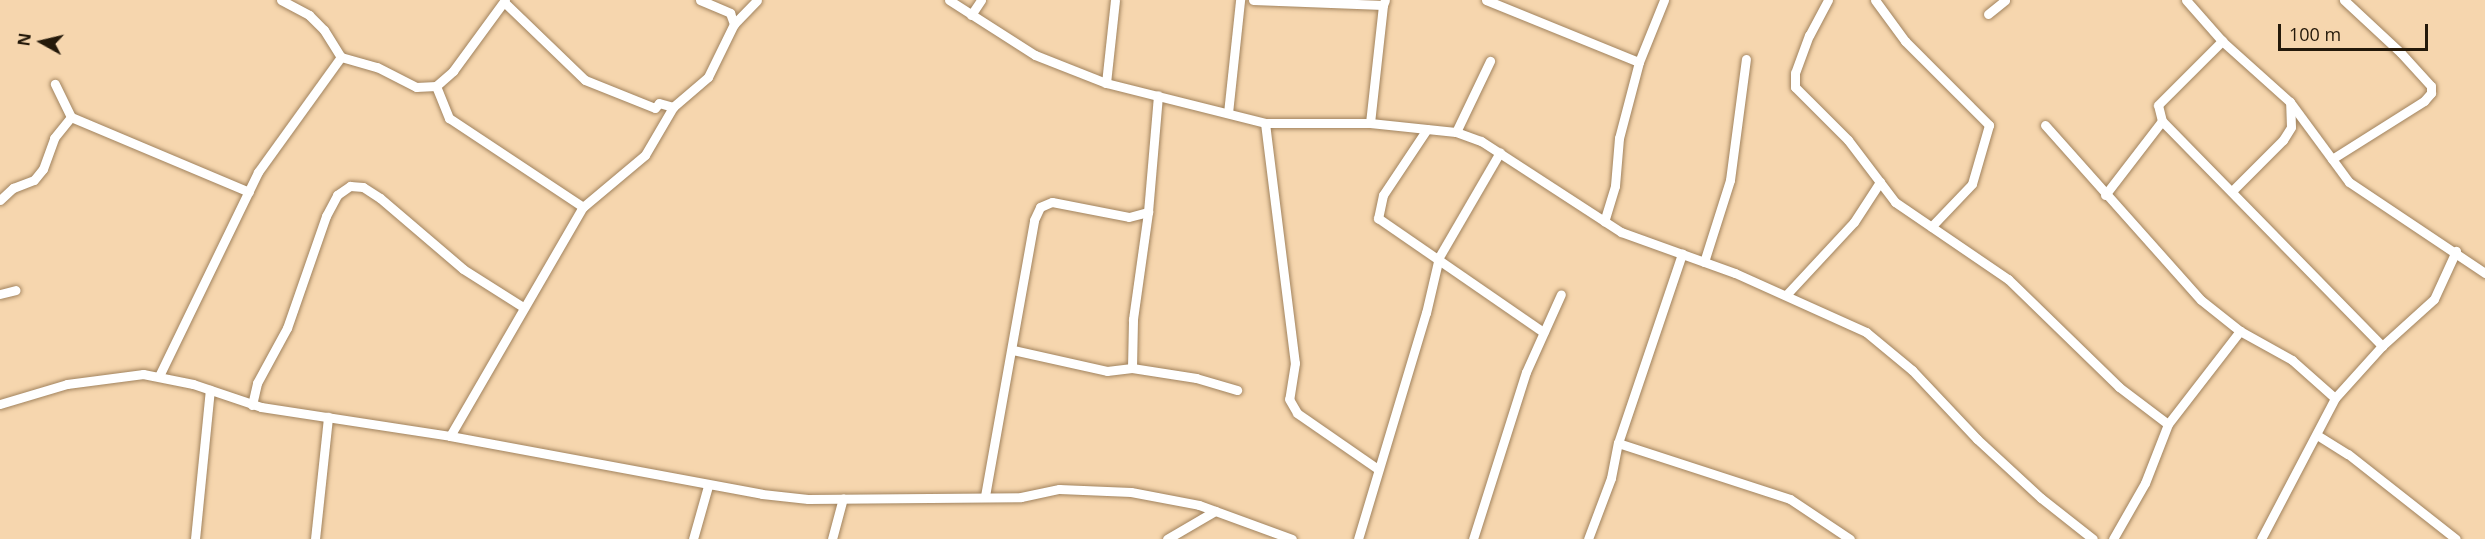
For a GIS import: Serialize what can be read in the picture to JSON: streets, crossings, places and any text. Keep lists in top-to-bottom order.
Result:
{
  "scale_bar": "100 m",
  "north": "left"
}
